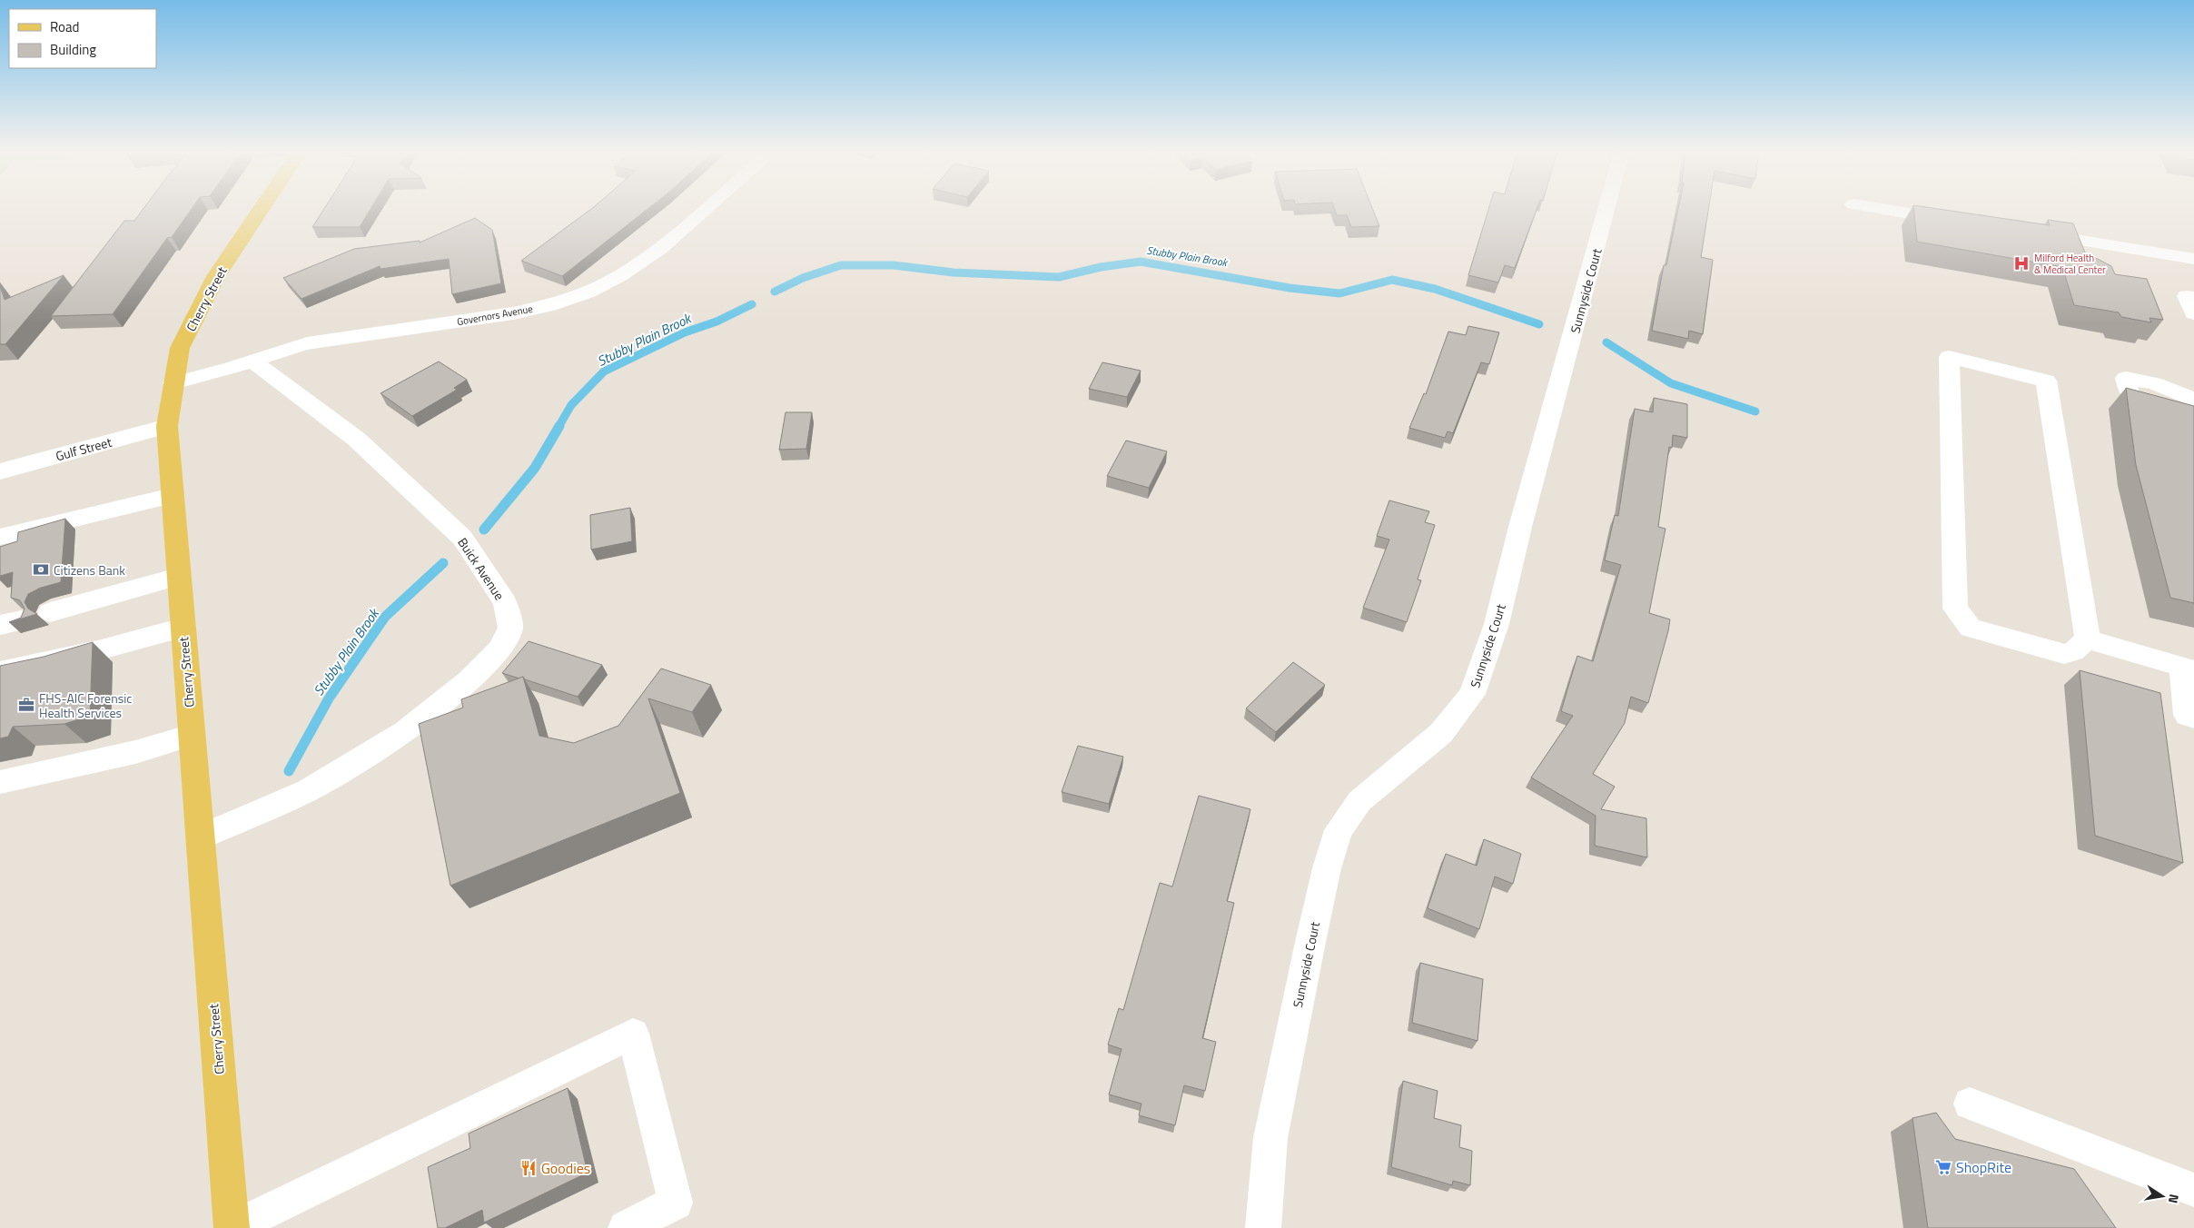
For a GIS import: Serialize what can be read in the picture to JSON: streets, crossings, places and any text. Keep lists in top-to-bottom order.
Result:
{
  "streets": {
    "main road": ["Cherry Street"],
    "street": [
      "Sunnyside Court",
      "Governors Avenue",
      "Gulf Street",
      "Buick Avenue"
    ]
  },
  "crossings": [
    ["Cherry Street", "Governors Avenue"],
    ["Cherry Street", "Gulf Street"],
    ["Cherry Street", "Buick Avenue"],
    ["Governors Avenue", "Buick Avenue"]
  ],
  "water": ["Stubby Plain Brook"],
  "places": {
    "hospital": ["Milford Health & Medical Center"],
    "bank": ["Citizens Bank"],
    "office": ["FHS-AIC Forensic Health Services"],
    "supermarket": ["ShopRite"],
    "restaurant": ["Goodies"]
  },
  "legend": ["Road", "Building"],
  "north": "right"
}
